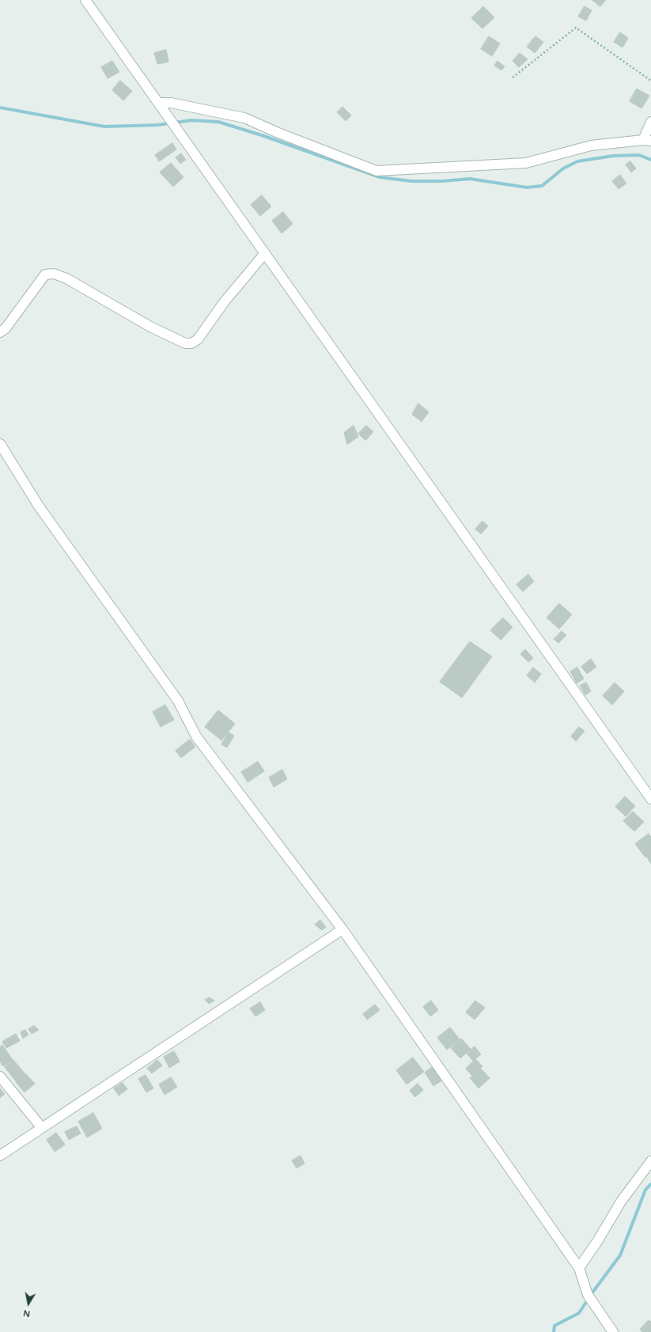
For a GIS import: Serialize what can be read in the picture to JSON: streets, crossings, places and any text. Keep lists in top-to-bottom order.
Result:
{
  "north": "bottom"
}
